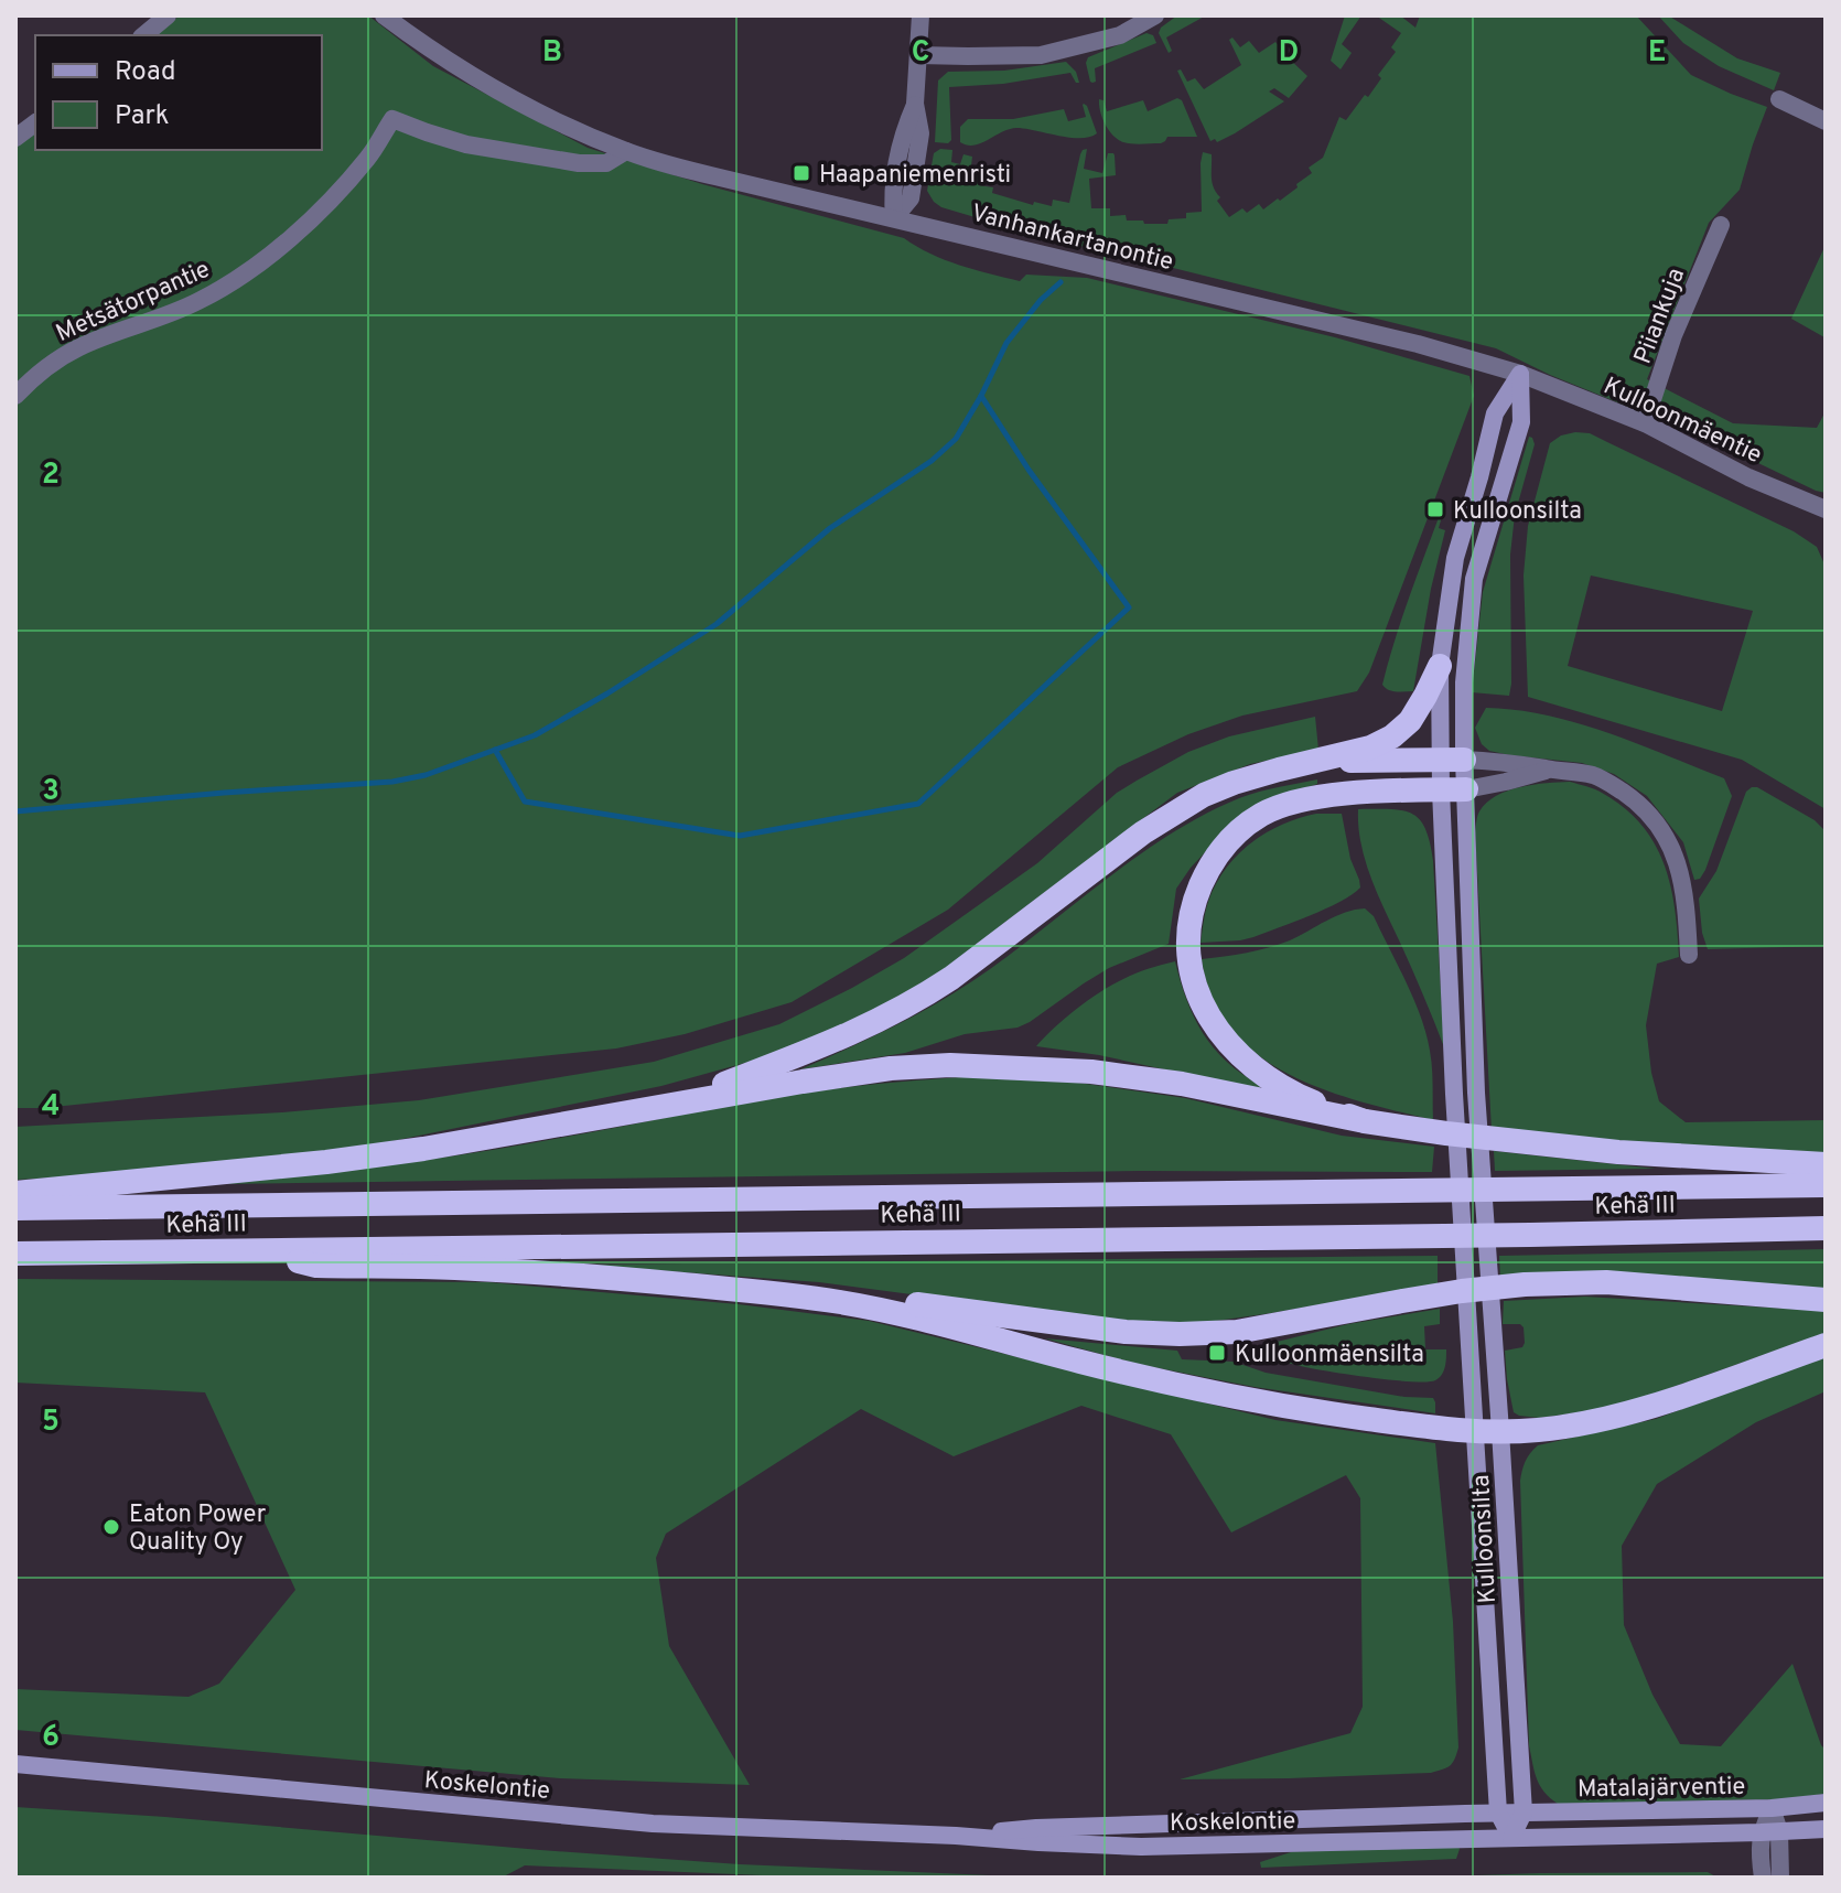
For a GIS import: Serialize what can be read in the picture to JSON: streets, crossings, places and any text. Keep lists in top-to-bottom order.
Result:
{
  "streets": {
    "highway": ["Kehä III"],
    "main road": ["Kulloonsilta", "Koskelontie", "Matalajärventie"],
    "street": [
      "Vanhankartanontie",
      "Metsätorpantie",
      "Piiankuja",
      "Kulloonmäentie"
    ]
  },
  "crossings": [
    ["Vanhankartanontie", "Metsätorpantie"],
    ["Vanhankartanontie", "Kulloonmäentie"],
    ["Vanhankartanontie", "Kulloonsilta"],
    ["Piiankuja", "Kulloonmäentie"],
    ["Kulloonmäentie", "Kulloonsilta"],
    ["Kulloonsilta", "Koskelontie"],
    ["Kulloonsilta", "Matalajärventie"],
    ["Koskelontie", "Matalajärventie"]
  ],
  "places": {
    "transit": ["Haapaniemenristi", "Kulloonsilta", "Kulloonmäensilta"],
    "other": ["Eaton Power Quality Oy"]
  },
  "legend": ["Road", "Park"],
  "grid": {
    "columns": [
      "B",
      "C",
      "D",
      "E"
    ],
    "rows": [
      "2",
      "3",
      "4",
      "5",
      "6"
    ]
  }
}
